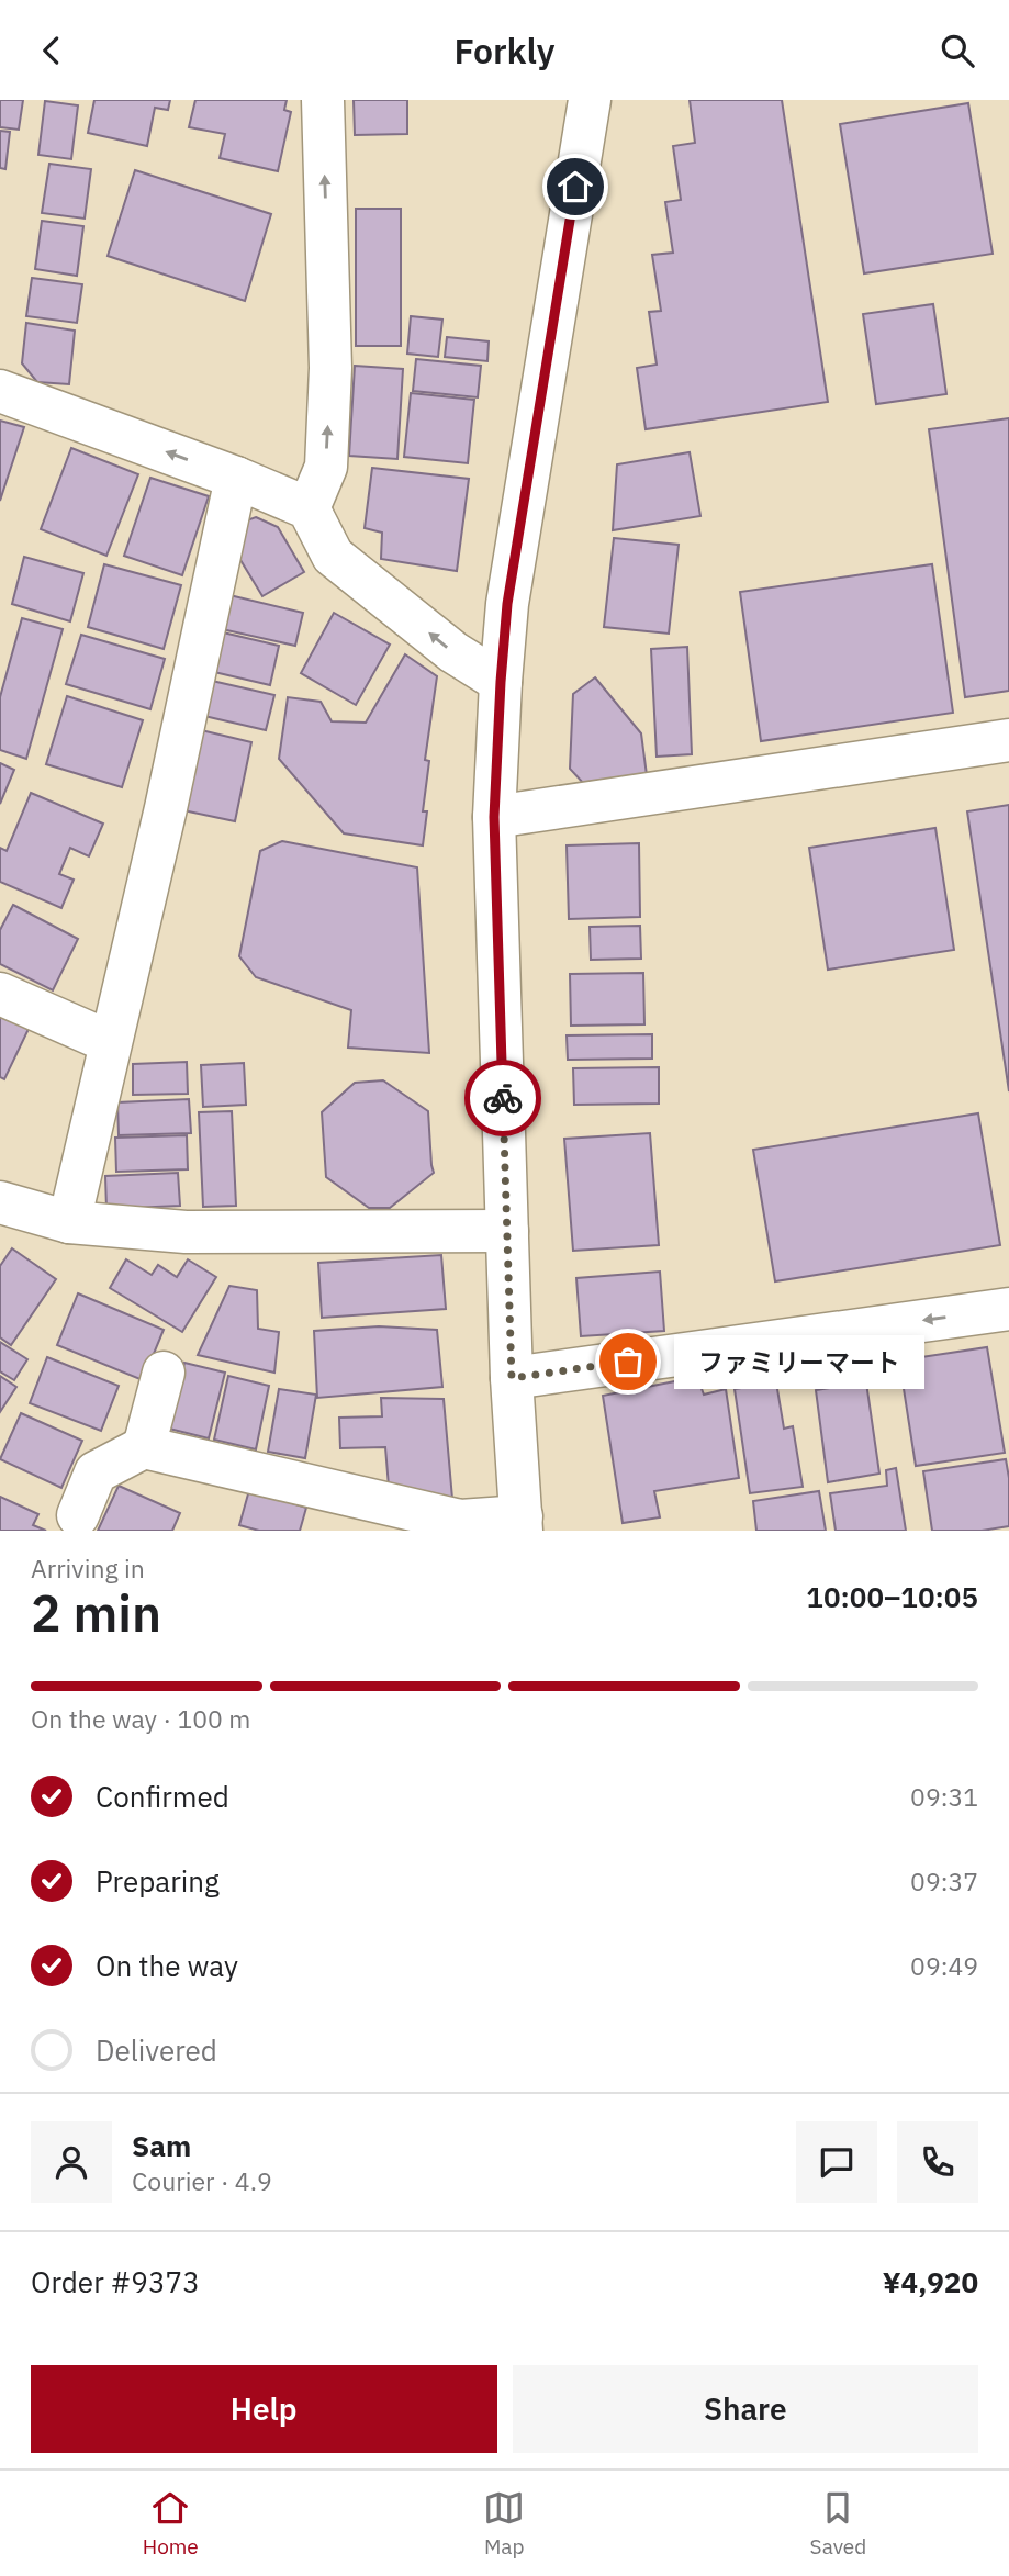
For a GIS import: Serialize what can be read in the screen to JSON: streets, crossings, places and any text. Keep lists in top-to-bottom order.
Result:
{
  "places": ["ファミリーマート"],
  "page": {
    "header": "Forkly",
    "bubble": "ファミリーマート",
    "heading": ["2 min", "Arriving in", "10:00–10:05"],
    "panel": [
      "Sam",
      "Courier · 4.9",
      "Order #9373",
      "¥4,920"
    ],
    "bar": "On the way · 100 m",
    "list": [
      ["Confirmed", "09:31"],
      ["Preparing", "09:37"],
      ["On the way", "09:49"],
      "Delivered"
    ],
    "buttons": ["Help", "Share"],
    "tabs": ["Home", "Map", "Saved"]
  }
}
